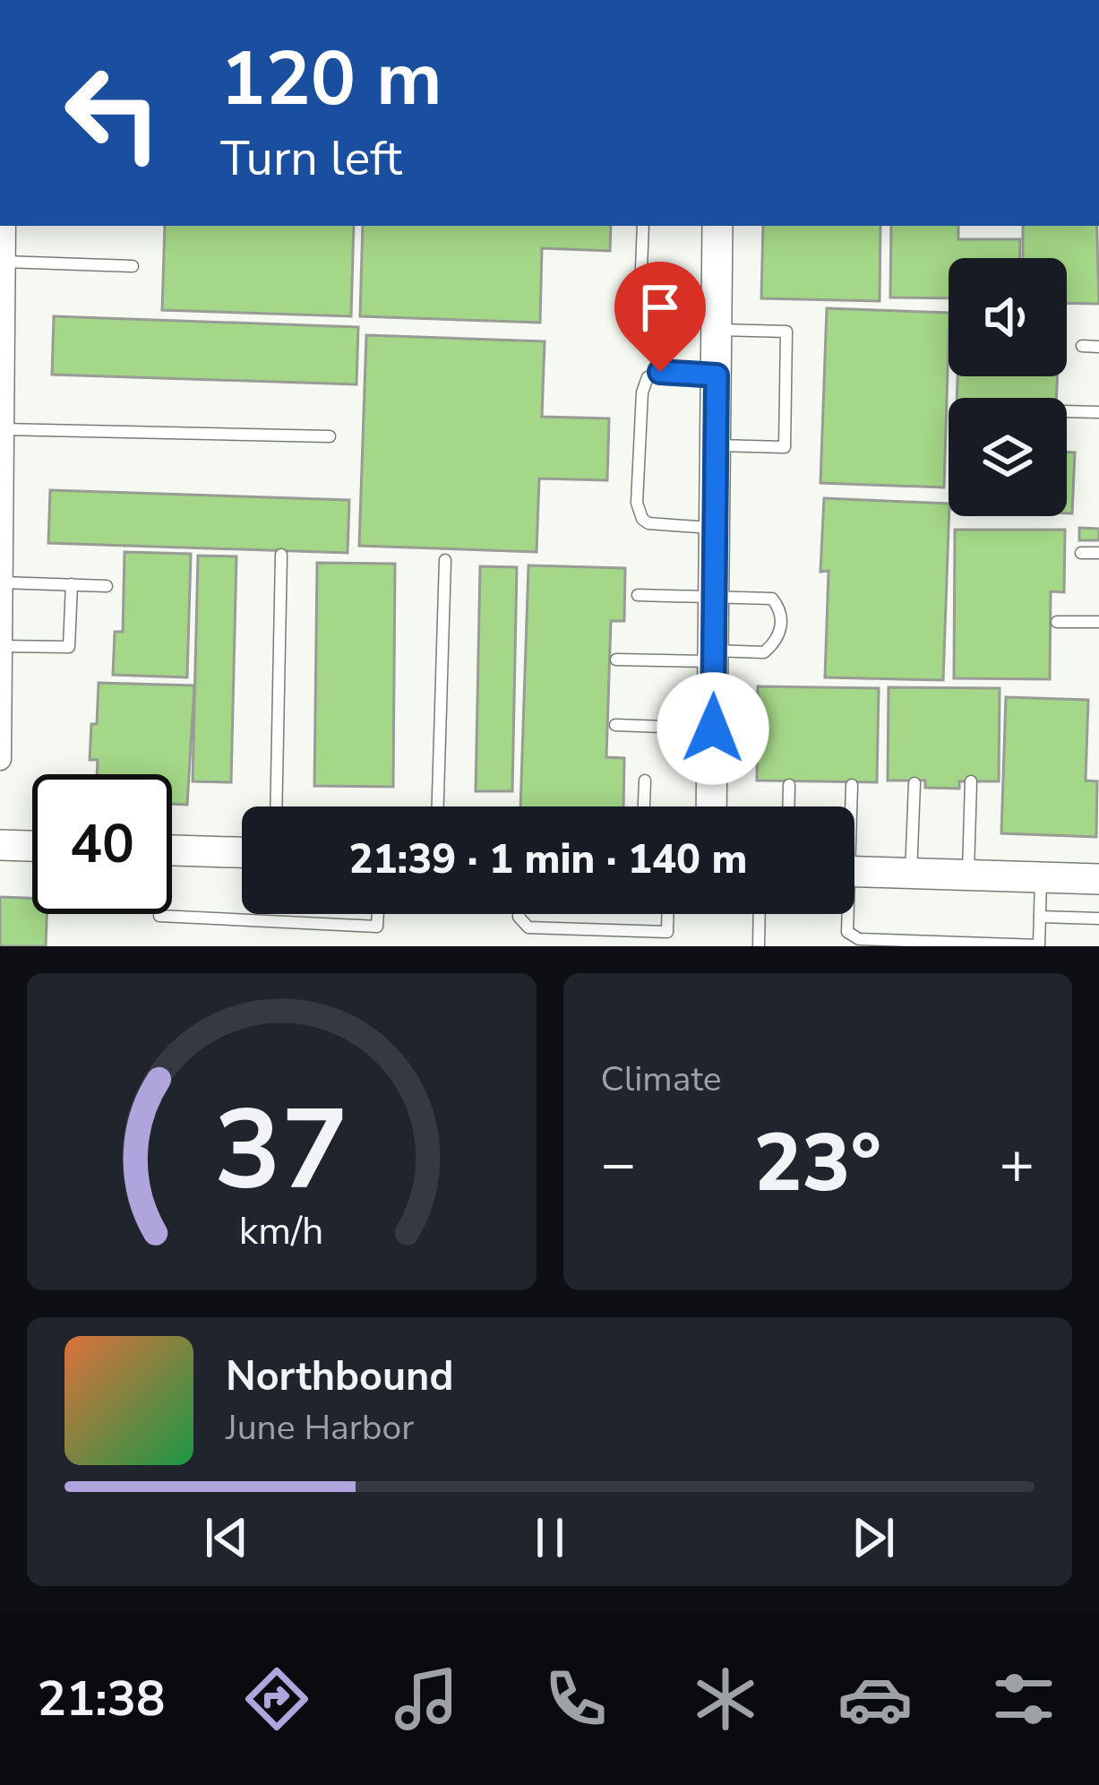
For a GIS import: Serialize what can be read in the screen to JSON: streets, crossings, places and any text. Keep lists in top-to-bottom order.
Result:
{
  "page": {
    "turn": ["120 m", "Turn left"],
    "limit": "40",
    "trip": "21:39 · 1 min · 140 m",
    "tile": "Climate",
    "heat": ["−", "23°", "+"],
    "song": ["Northbound", "June Harbor"],
    "tabs": "21:38",
    "gauge": ["37", "km/h"]
  }
}
